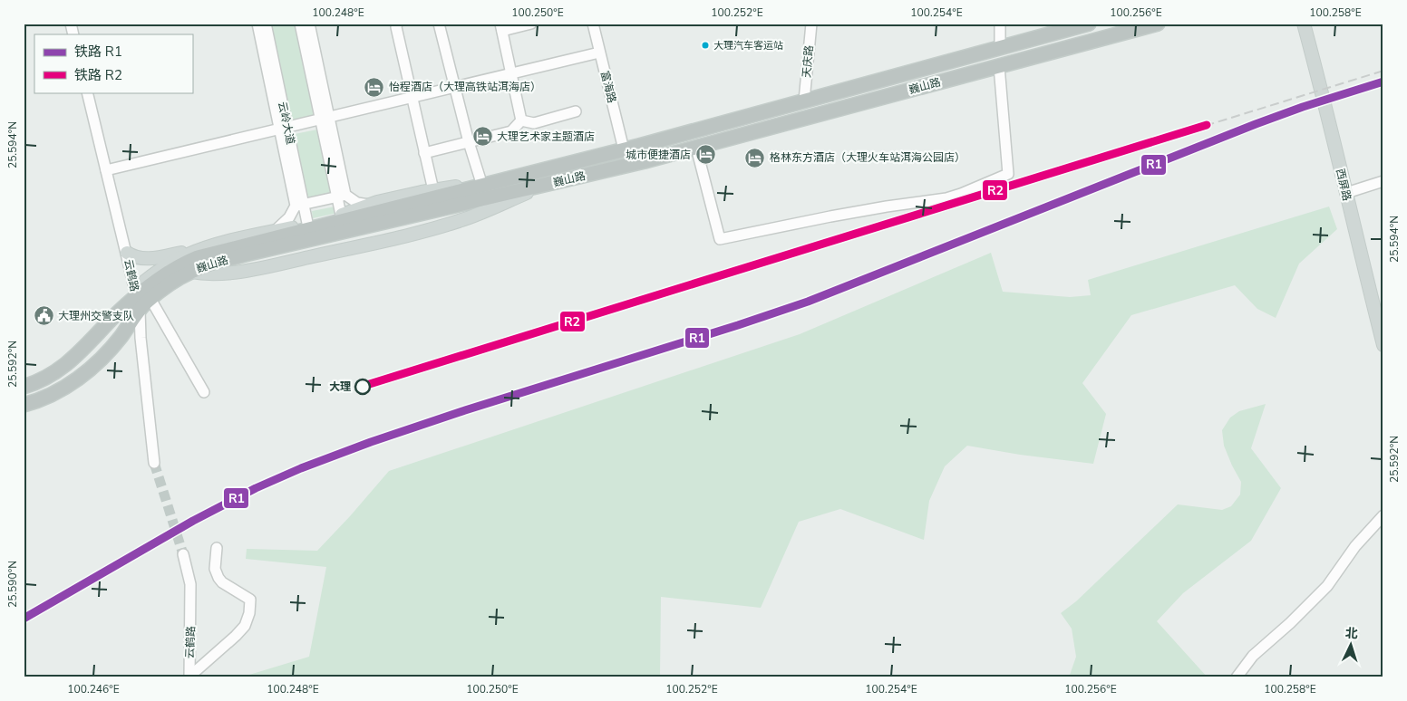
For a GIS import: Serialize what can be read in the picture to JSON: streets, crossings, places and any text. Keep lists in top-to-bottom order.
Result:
{
  "streets": {
    "highway": ["巍山路"],
    "main road": ["西屏路"],
    "street": [
      "天庆路",
      "富海路",
      "云岭大道",
      "云鹤路"
    ]
  },
  "crossings": [
    ["天庆路", "巍山路"],
    ["巍山路", "富海路"],
    ["巍山路", "云鹤路"]
  ],
  "places": {
    "other": ["大理汽车客运站", "大理"],
    "hotel": [
      "怡程酒店（大理高铁站洱海店）",
      "大理艺术家主题酒店",
      "城市便捷酒店",
      "格林东方酒店（大理火车站洱海公园店）"
    ],
    "public building": ["大理州交警支队"]
  },
  "lines": ["rail line R1", "rail line R2"],
  "legend": ["铁路 R1", "铁路 R2"],
  "north": "top",
  "coordinates": [
    "100.248°E",
    "100.250°E",
    "100.252°E",
    "100.254°E",
    "100.256°E",
    "100.258°E",
    "25.594°N",
    "25.592°N",
    "25.590°N",
    "100.246°E"
  ]
}
